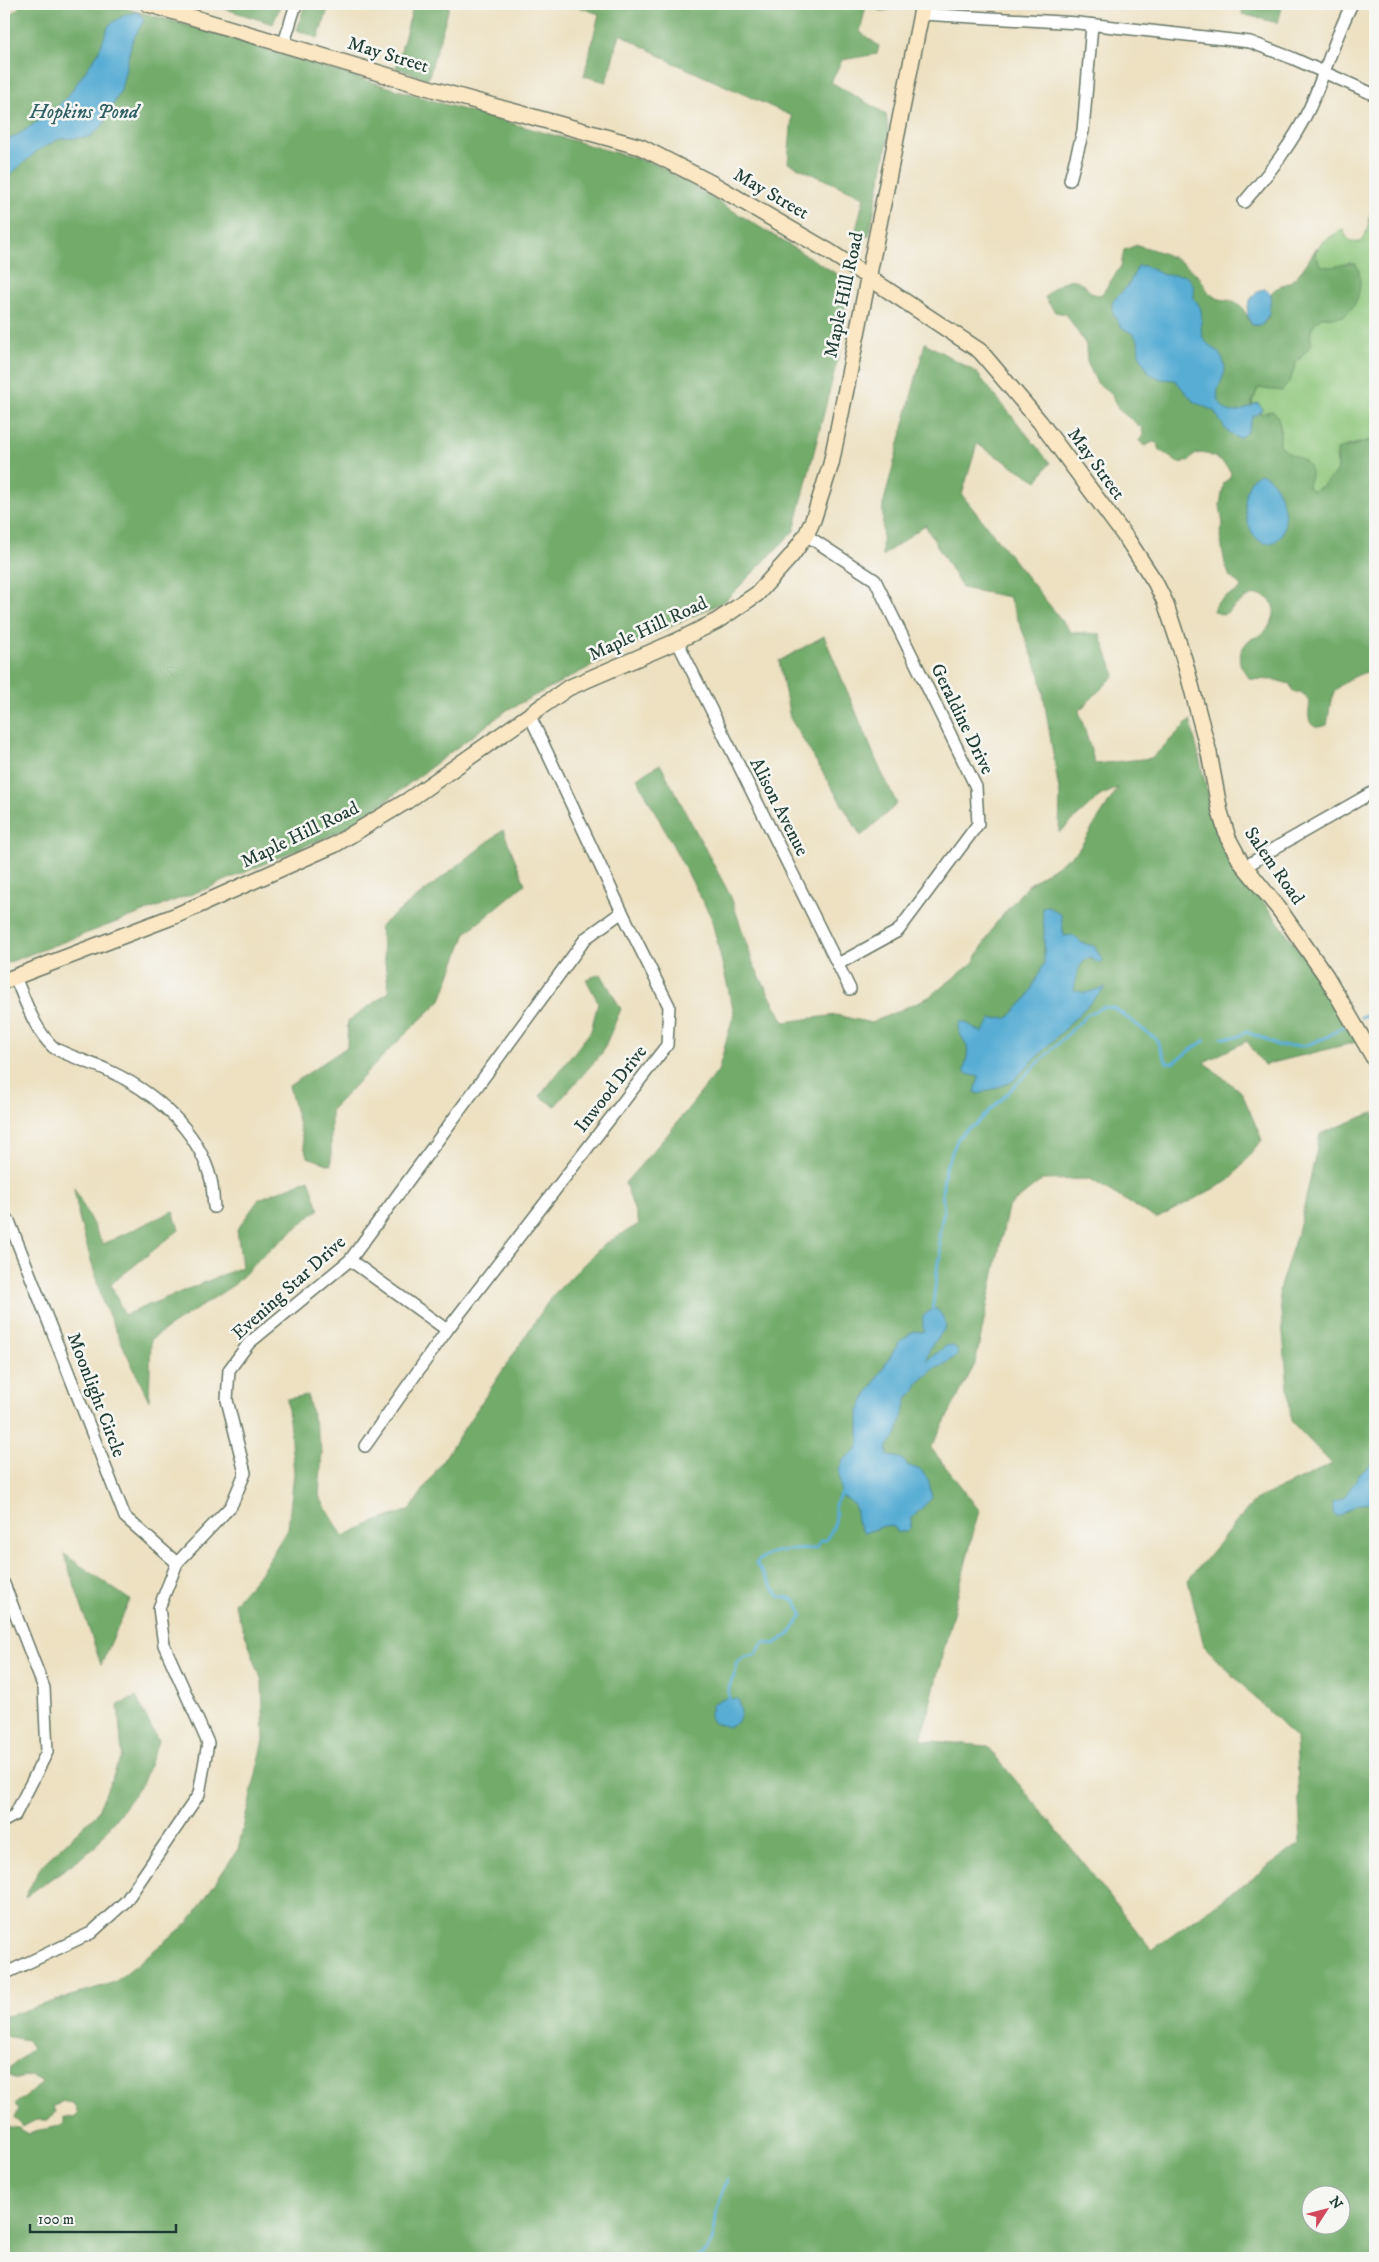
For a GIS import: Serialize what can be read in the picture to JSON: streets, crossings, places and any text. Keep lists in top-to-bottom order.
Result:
{
  "streets": {
    "street": [
      "May Street",
      "Maple Hill Road",
      "Geraldine Drive",
      "Alison Avenue",
      "Salem Road",
      "Inwood Drive",
      "Evening Star Drive",
      "Moonlight Circle"
    ]
  },
  "crossings": [
    ["May Street", "Maple Hill Road"],
    ["May Street", "Salem Road"],
    ["Maple Hill Road", "Geraldine Drive"],
    ["Maple Hill Road", "Alison Avenue"],
    ["Maple Hill Road", "Inwood Drive"],
    ["Geraldine Drive", "Alison Avenue"],
    ["Inwood Drive", "Evening Star Drive"],
    ["Evening Star Drive", "Moonlight Circle"]
  ],
  "water": ["Hopkins Pond"],
  "scale_bar": "100 m",
  "north": "top right"
}
